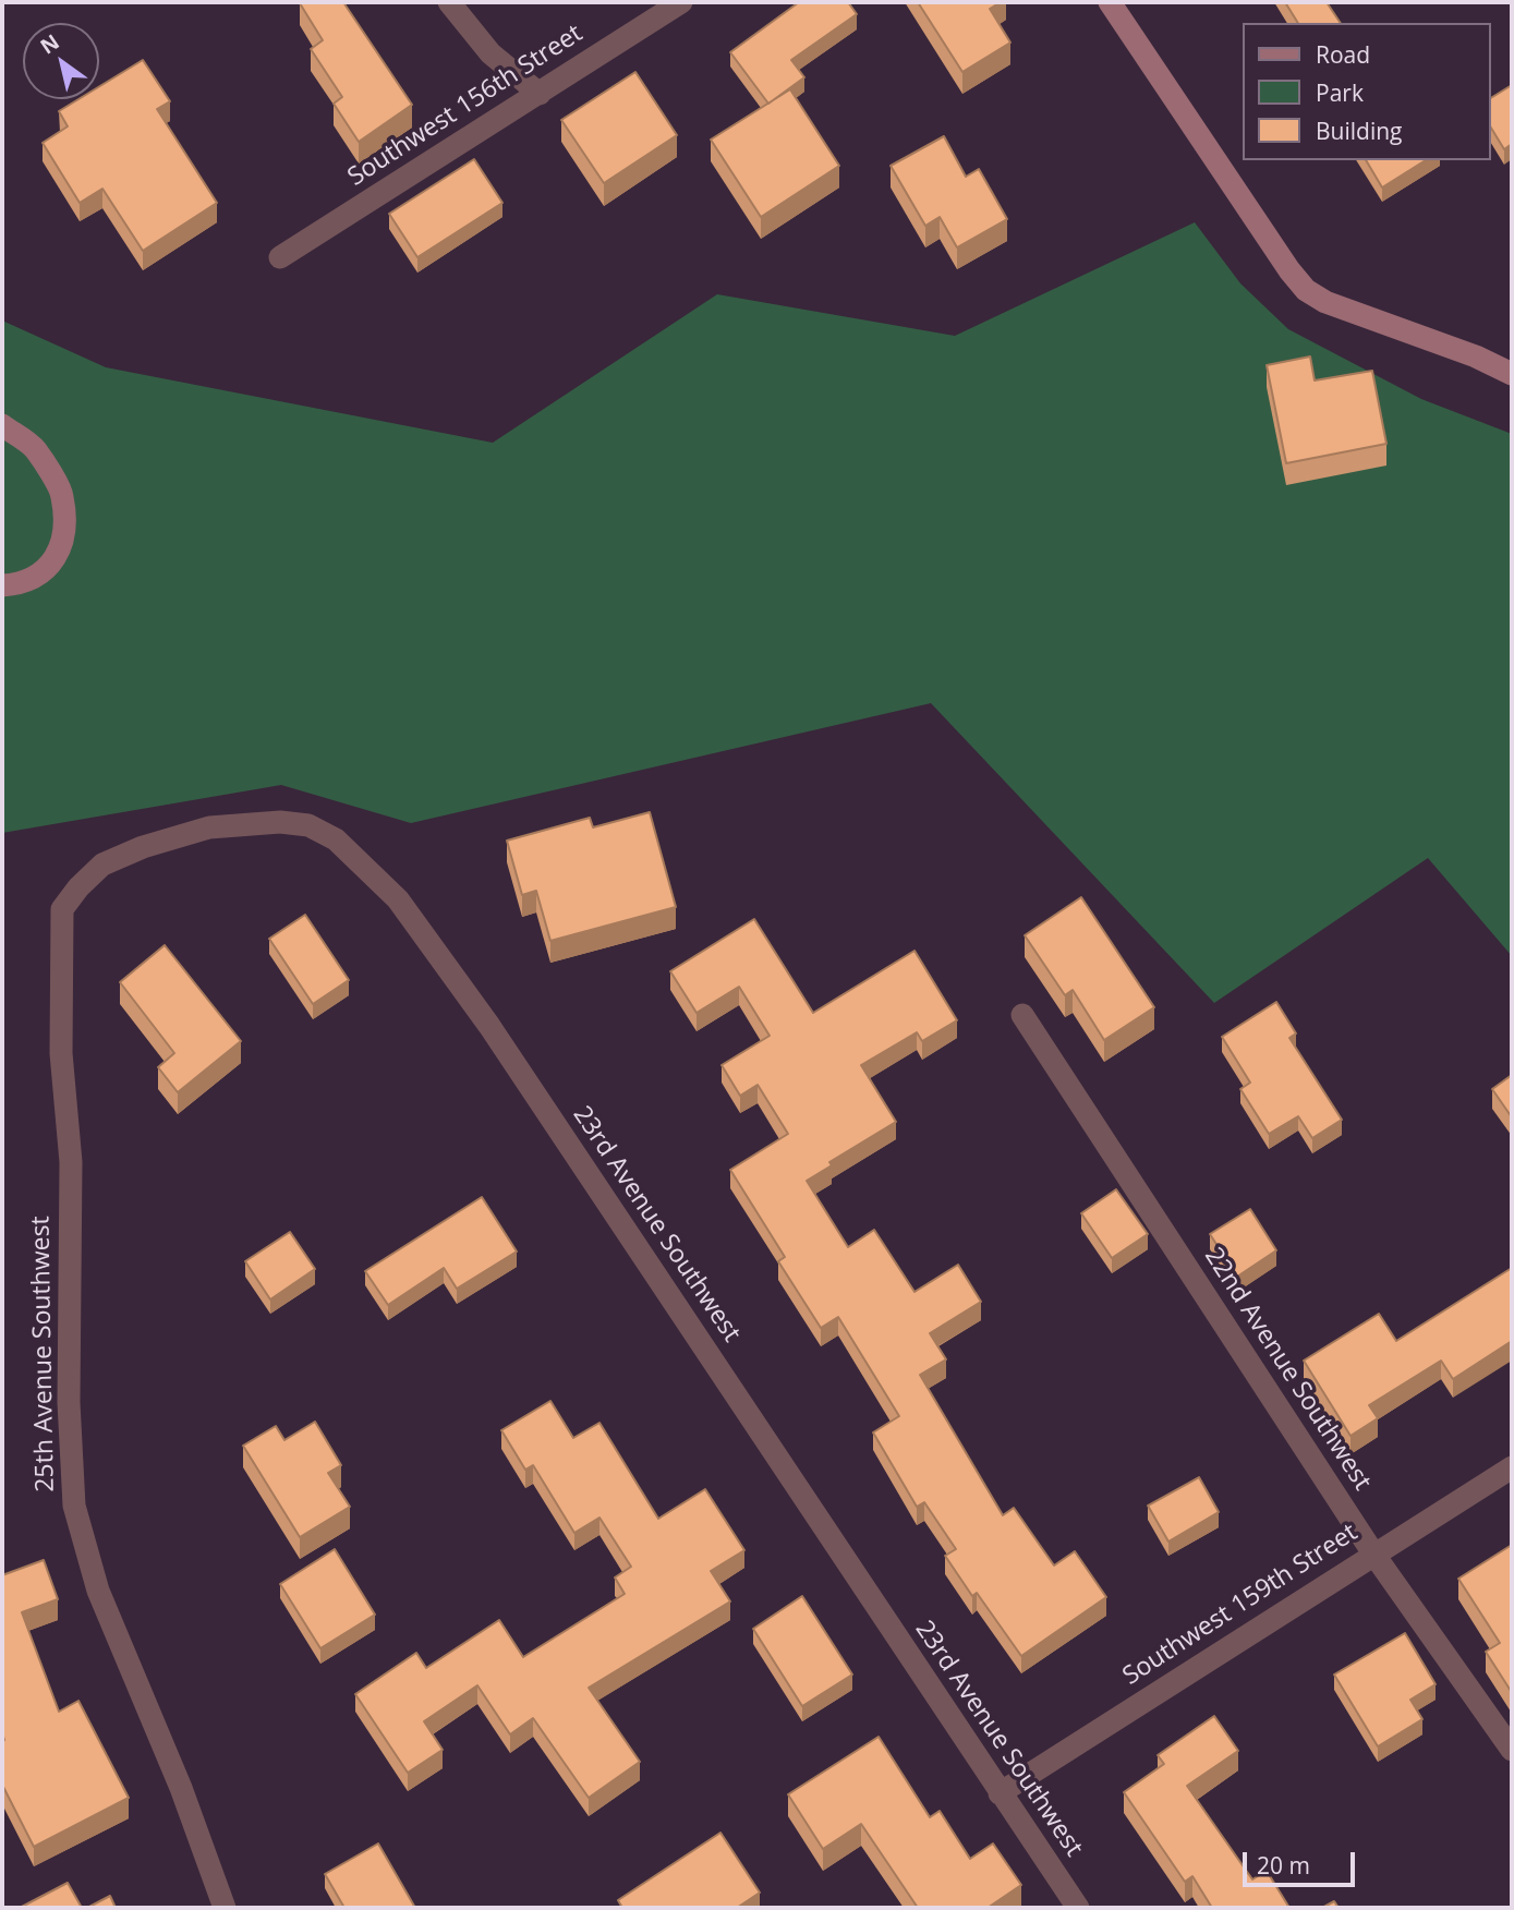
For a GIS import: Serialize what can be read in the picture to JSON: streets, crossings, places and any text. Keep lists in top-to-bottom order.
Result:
{
  "streets": {
    "street": [
      "Southwest 156th Street",
      "23rd Avenue Southwest",
      "25th Avenue Southwest",
      "22nd Avenue Southwest",
      "Southwest 159th Street"
    ]
  },
  "crossings": [
    ["23rd Avenue Southwest", "25th Avenue Southwest"],
    ["23rd Avenue Southwest", "Southwest 159th Street"],
    ["22nd Avenue Southwest", "Southwest 159th Street"]
  ],
  "legend": ["Road", "Park", "Building"],
  "scale_bar": "20 m",
  "north": "top left"
}
